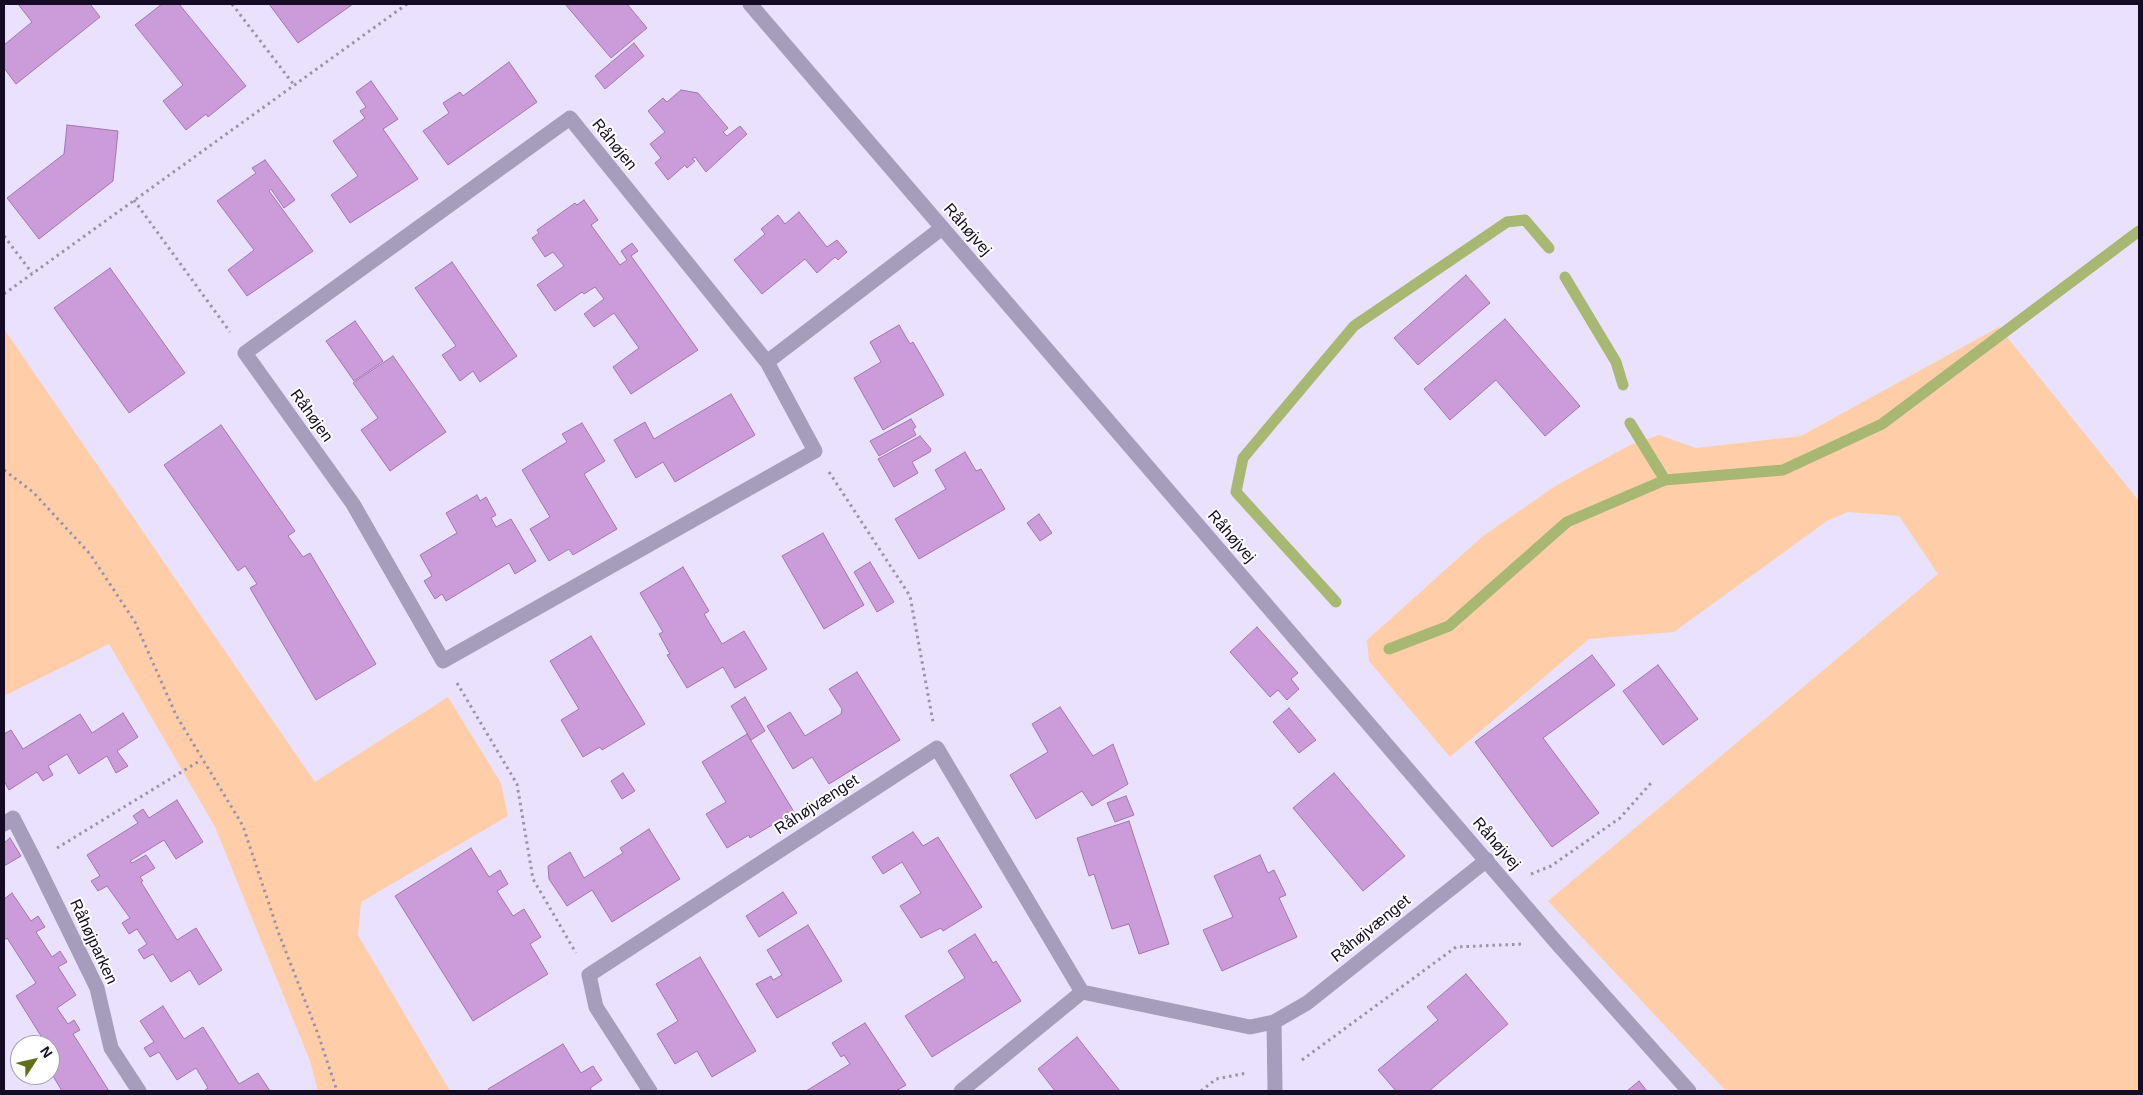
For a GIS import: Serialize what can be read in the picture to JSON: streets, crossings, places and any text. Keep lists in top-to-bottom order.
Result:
{
  "streets": {
    "street": [
      "Råhøjen",
      "Råhøjvej",
      "Råhøjvænget",
      "Råhøjparken"
    ]
  },
  "crossings": [
    ["Råhøjvej", "Råhøjvænget"]
  ],
  "north": "top right"
}
